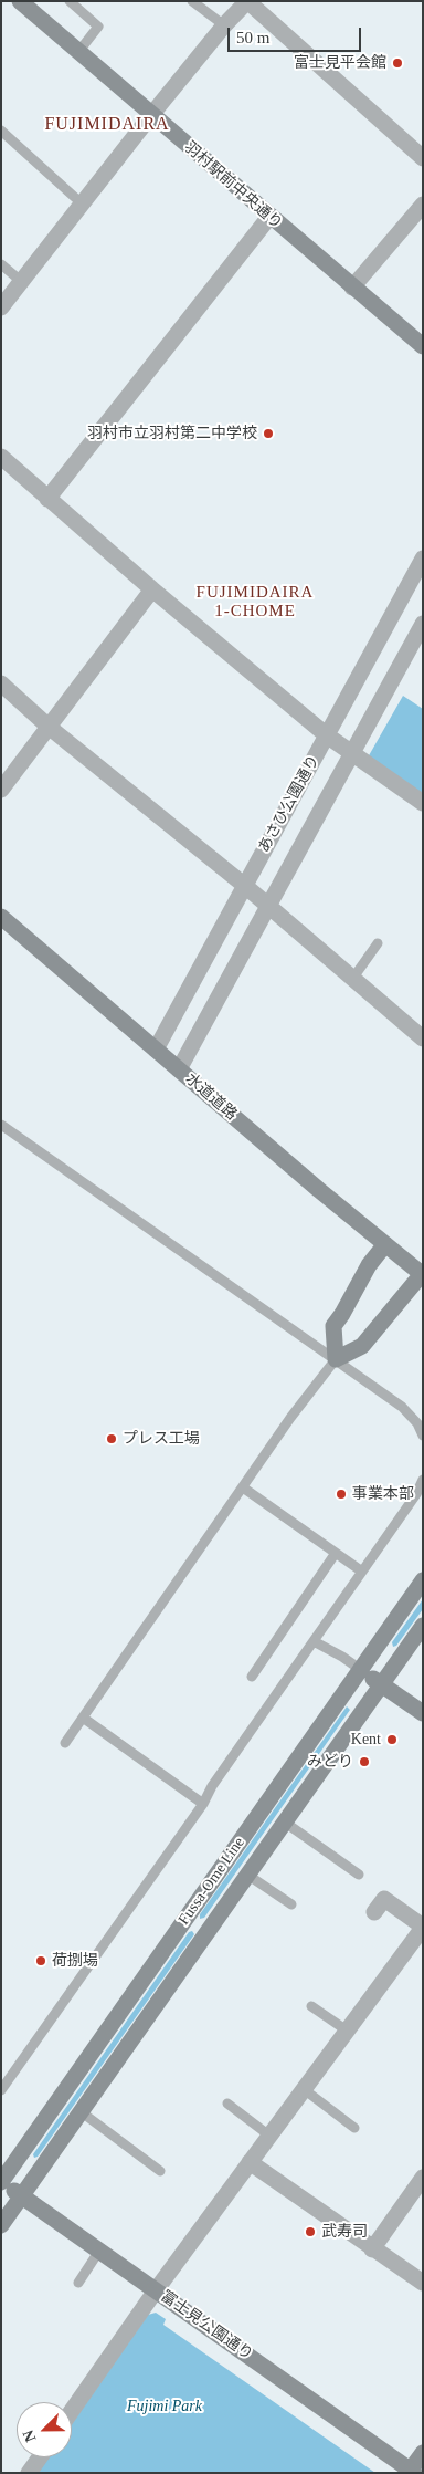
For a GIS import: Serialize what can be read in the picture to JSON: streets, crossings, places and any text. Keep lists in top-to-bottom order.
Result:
{
  "streets": {
    "street": [
      "羽村駅前中央通り",
      "あさひ公園通り",
      "水道道路",
      "Fussa-Ome Line",
      "富士見公園通り"
    ]
  },
  "crossings": [
    ["あさひ公園通り", "水道道路"],
    ["Fussa-Ome Line", "富士見公園通り"]
  ],
  "districts": ["FUJIMIDAIRA", "FUJIMIDAIRA 1-CHOME"],
  "parks": ["Fujimi Park"],
  "places": [
    "富士見平会館",
    "羽村市立羽村第二中学校",
    "プレス工場",
    "事業本部",
    "Kent",
    "みどり",
    "荷捌場",
    "武寿司"
  ],
  "scale_bar": "50 m",
  "north": "bottom left"
}
